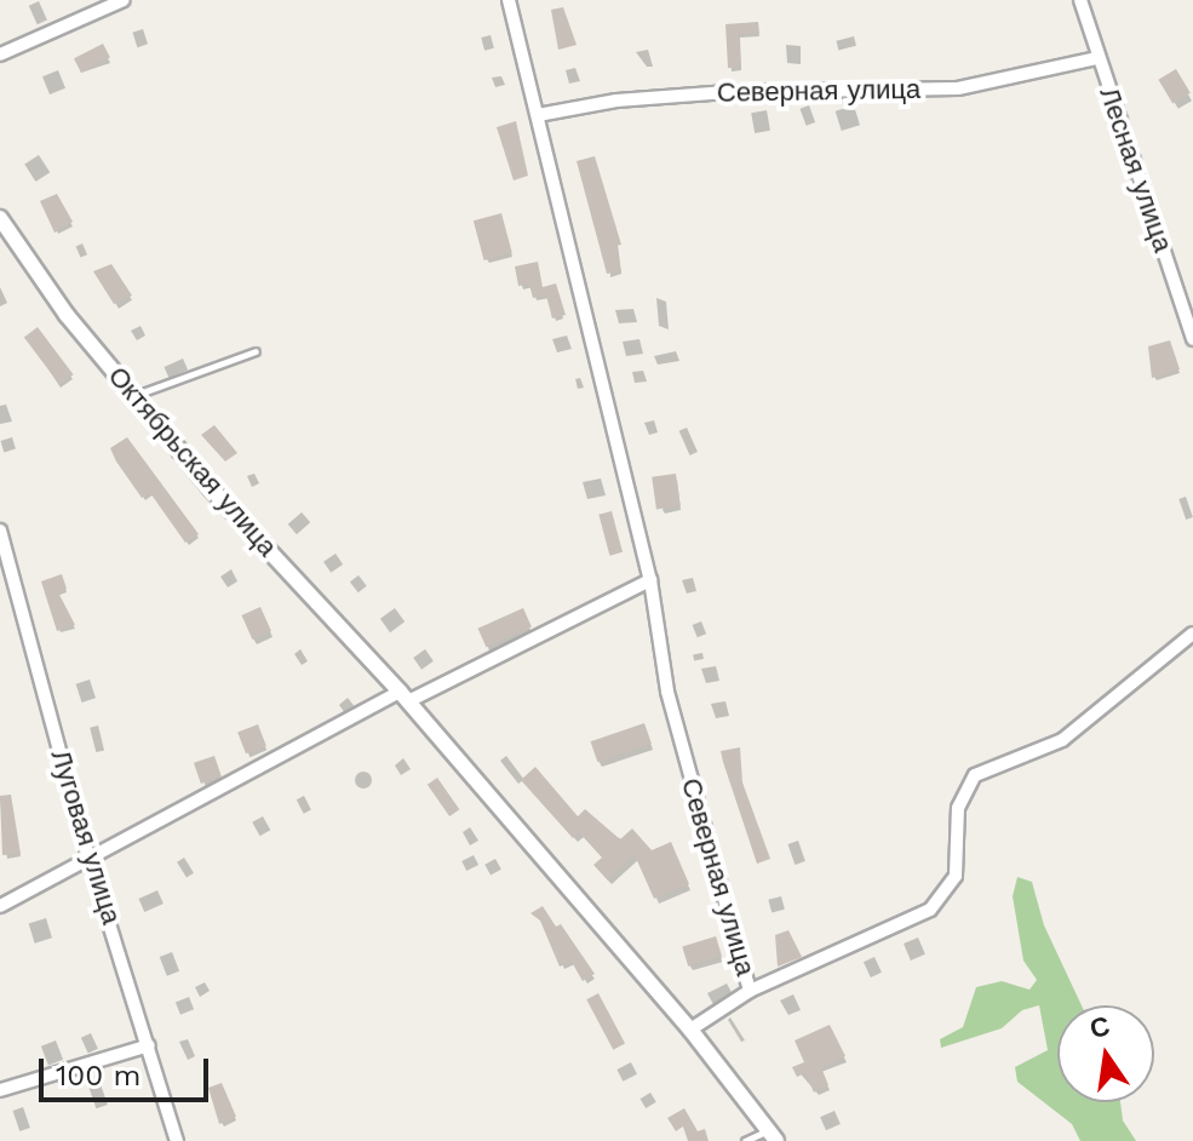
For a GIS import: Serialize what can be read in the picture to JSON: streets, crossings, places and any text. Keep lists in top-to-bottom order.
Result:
{
  "streets": {
    "street": [
      "Северная улица",
      "Лесная улица",
      "Октябрьская улица",
      "Луговая улица"
    ]
  },
  "crossings": [
    ["Северная улица", "Лесная улица"],
    ["Северная улица", "Октябрьская улица"]
  ],
  "scale_bar": "100 m",
  "north": "top"
}
